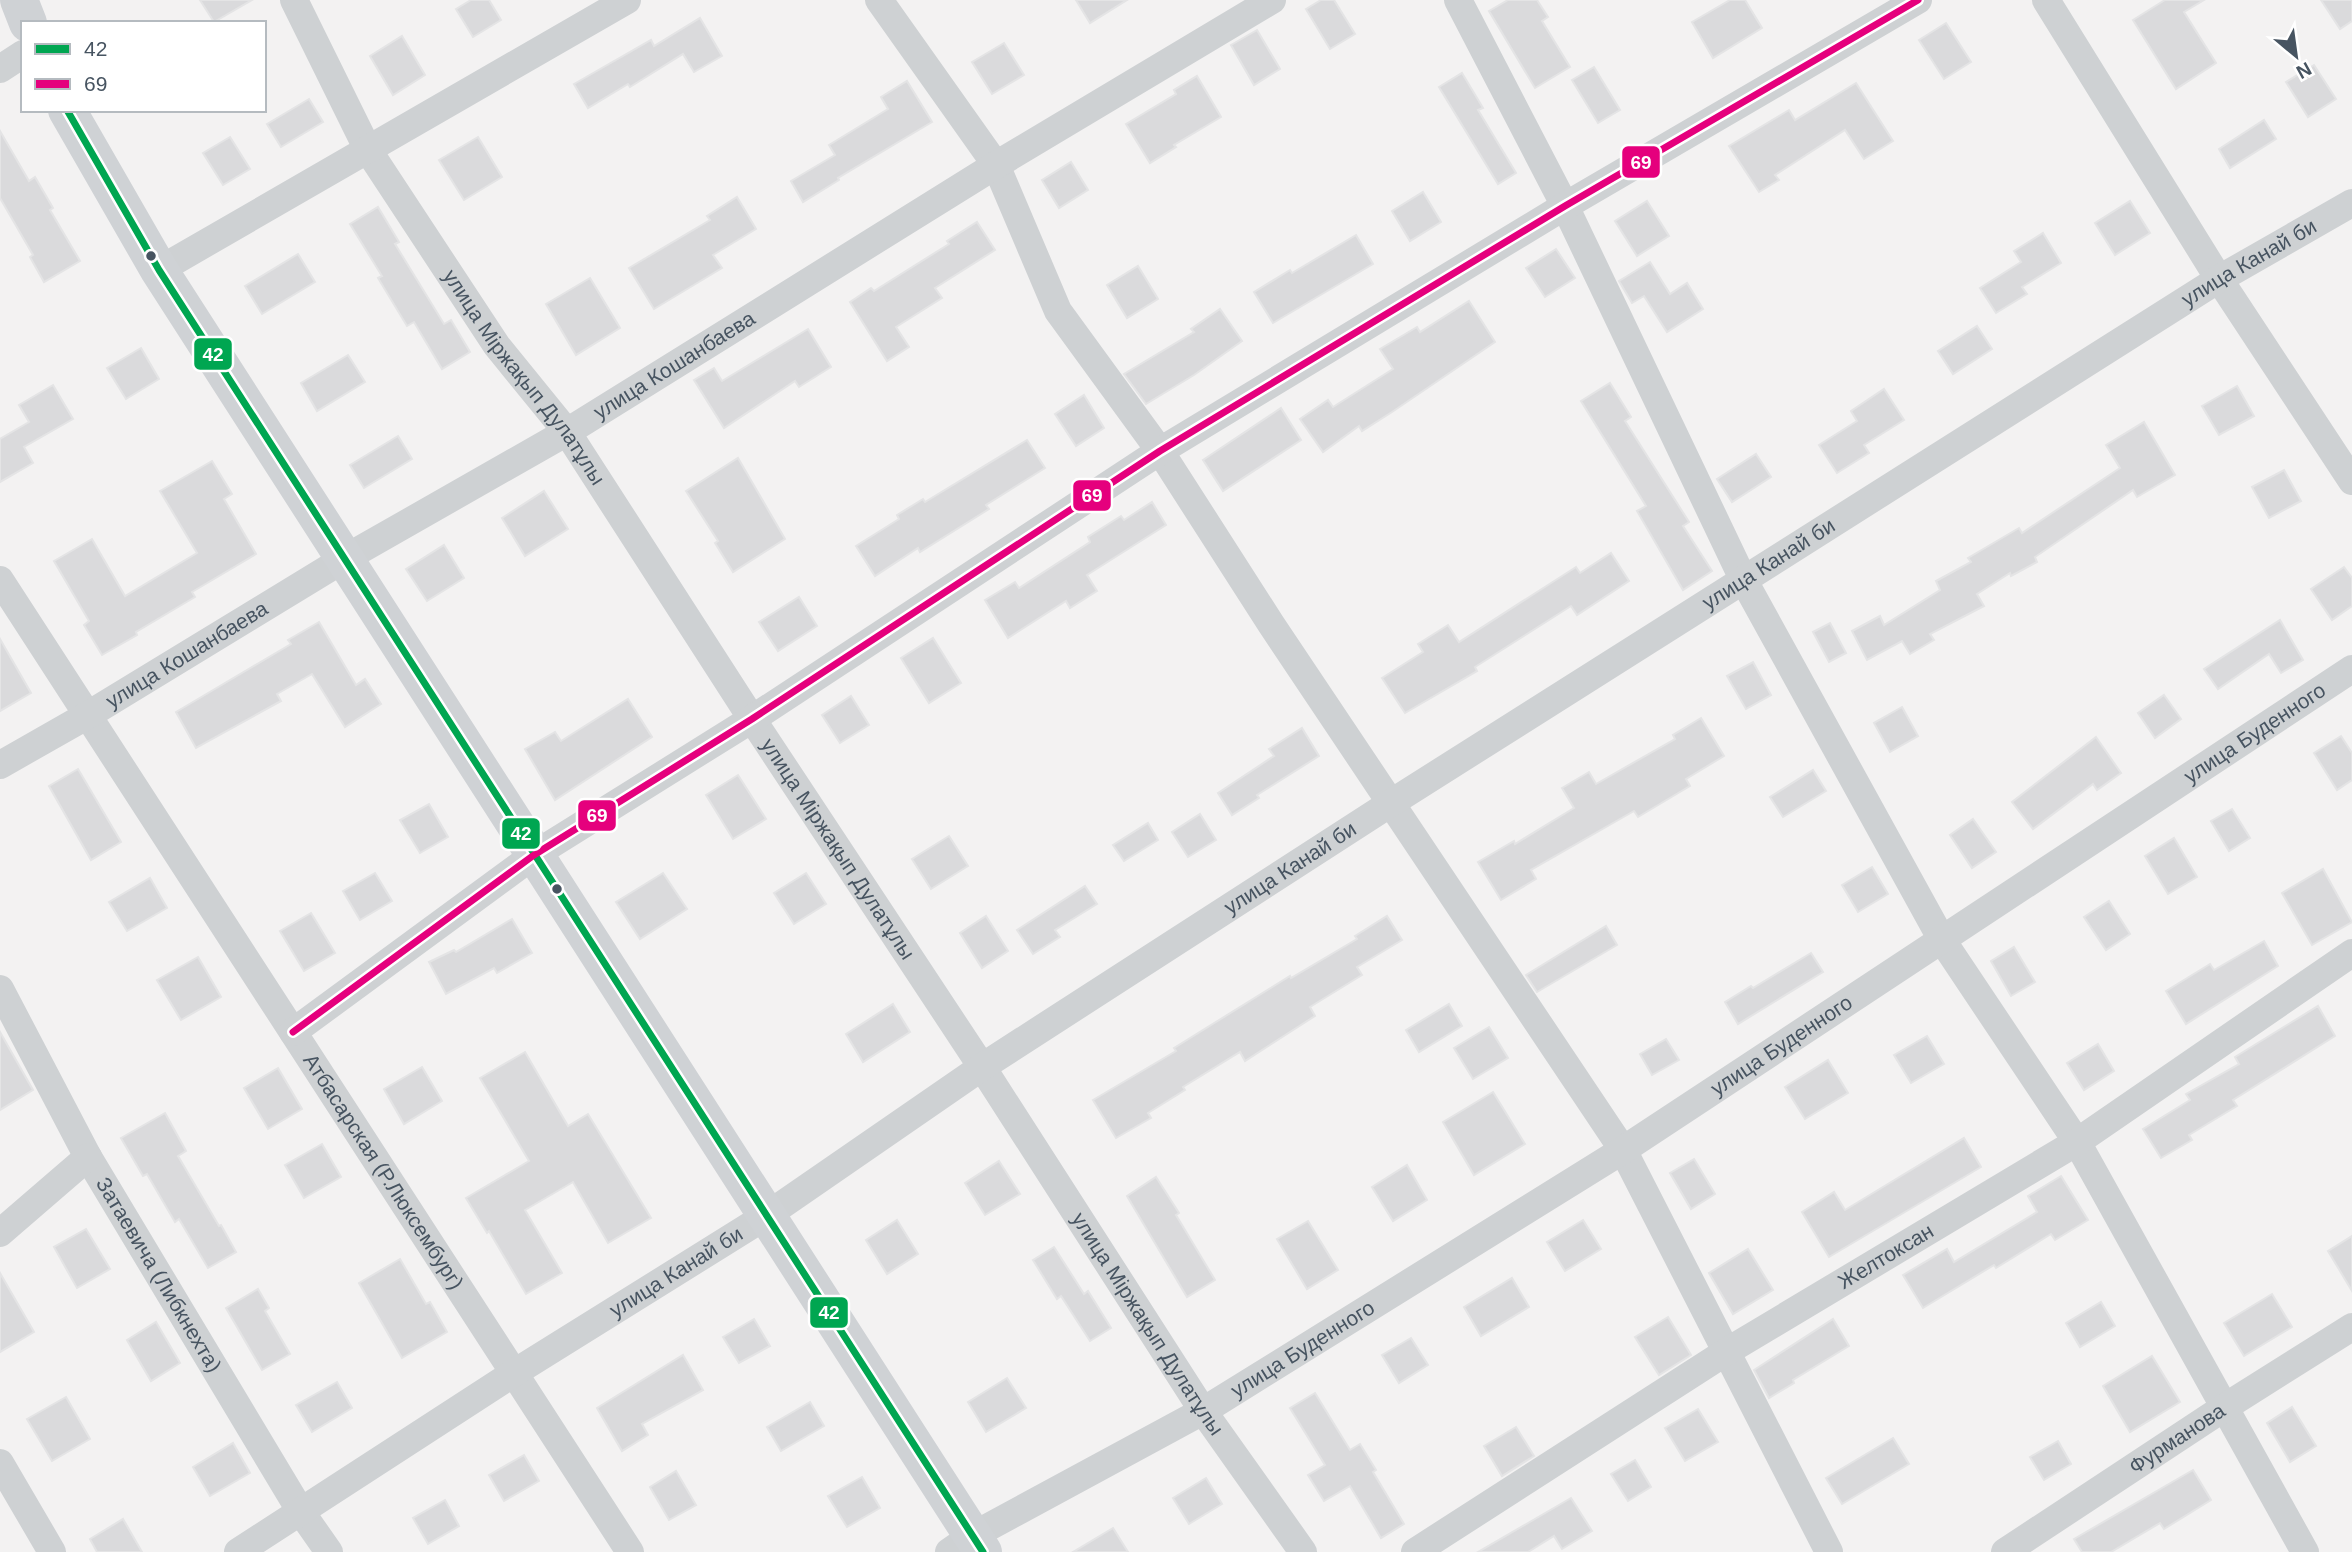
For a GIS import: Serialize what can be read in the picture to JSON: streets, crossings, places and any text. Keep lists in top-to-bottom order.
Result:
{
  "streets": {
    "street": [
      "улица Канай би",
      "улица Кошанбаева",
      "улица Міржақып Дулатұлы",
      "улица Буденного",
      "Атбасарская (Р.Люксембург)",
      "Желтоксан",
      "Затаевича (Либкнехта)",
      "Фурманова"
    ]
  },
  "crossings": [
    ["улица Канай би", "улица Міржақып Дулатұлы"],
    ["улица Канай би", "Атбасарская (Р.Люксембург)"],
    ["улица Канай би", "Затаевича (Либкнехта)"],
    ["улица Кошанбаева", "улица Міржақып Дулатұлы"],
    ["улица Кошанбаева", "Атбасарская (Р.Люксембург)"],
    ["улица Міржақып Дулатұлы", "улица Буденного"]
  ],
  "lines": ["transit line 69", "transit line 42"],
  "legend": ["42", "69"],
  "north": "bottom right"
}
